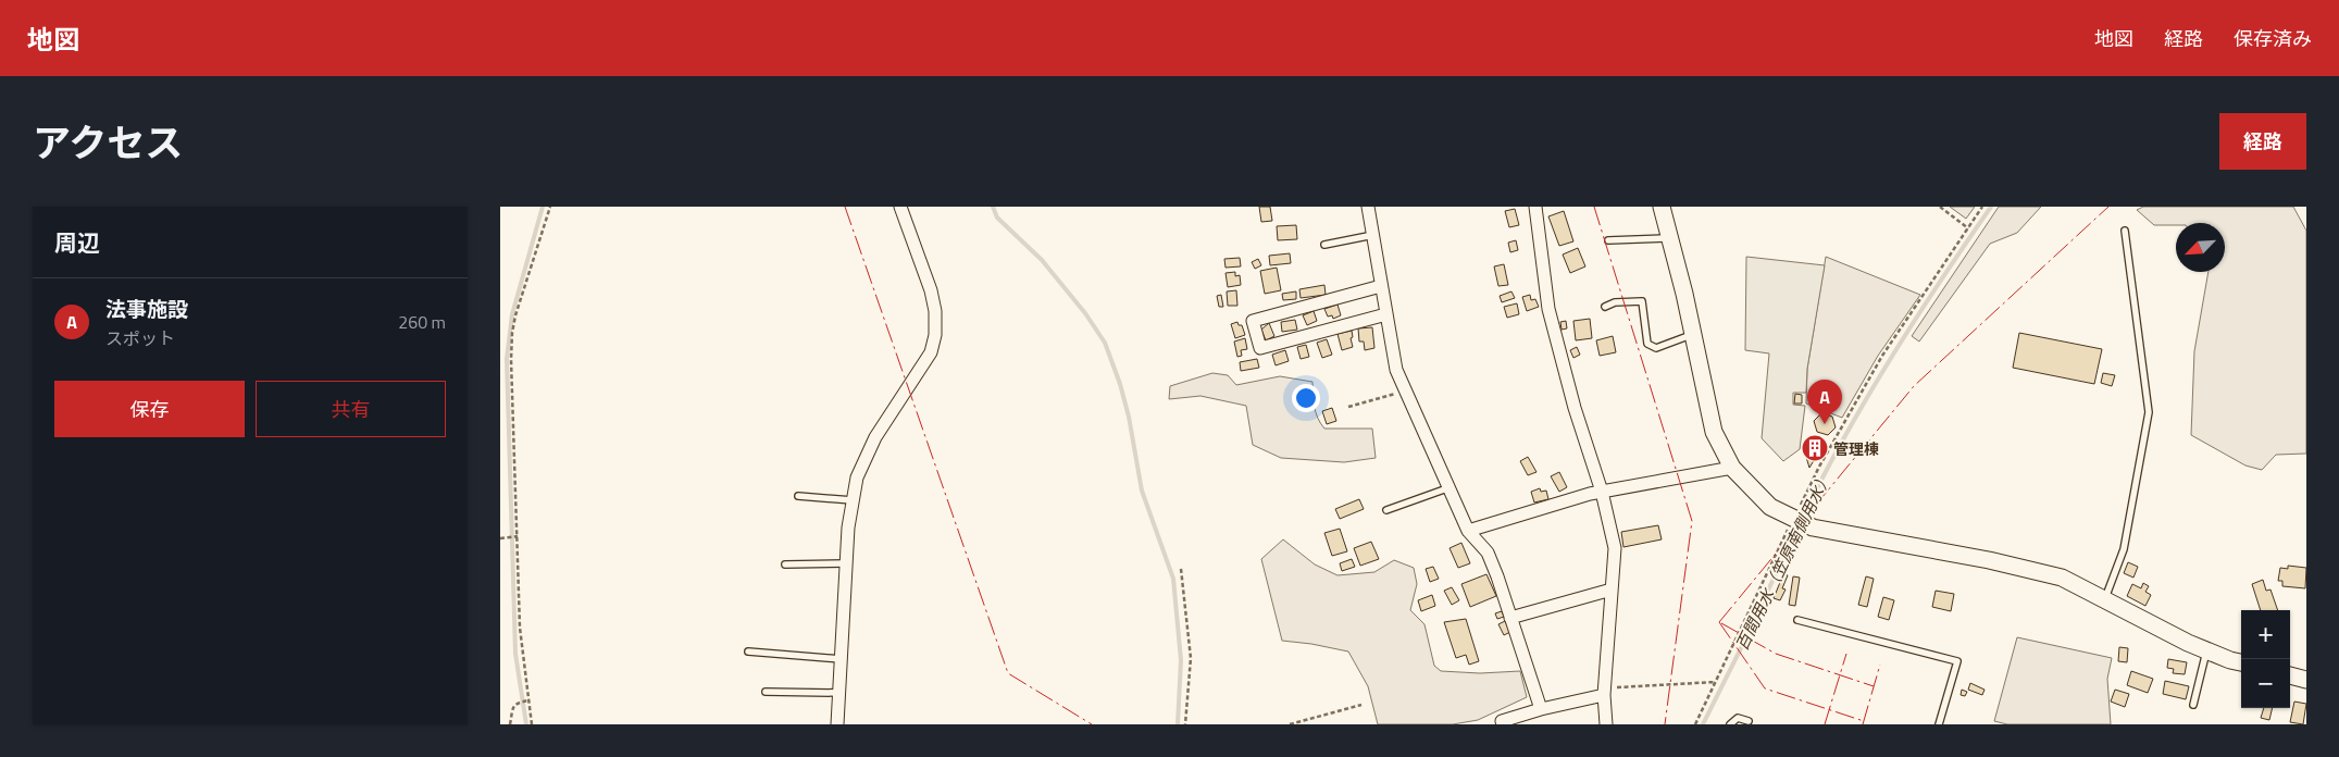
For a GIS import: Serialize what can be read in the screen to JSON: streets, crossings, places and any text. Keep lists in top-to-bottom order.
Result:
{
  "water": ["百間用水（笠原南側用水）"],
  "places": {
    "building": ["管理棟"]
  },
  "north": "bottom left",
  "page": {
    "header": "地図",
    "nav": ["地図", "経路", "保存済み"],
    "title": "アクセス",
    "buttons": [
      "経路",
      ["保存", "共有"]
    ],
    "heading": "周辺",
    "list": [
      {
        "mark": "A",
        "name": "法事施設",
        "note": "スポット",
        "value": "260 m"
      }
    ],
    "pins": "A",
    "map_buttons": ["+", "−"]
  }
}
